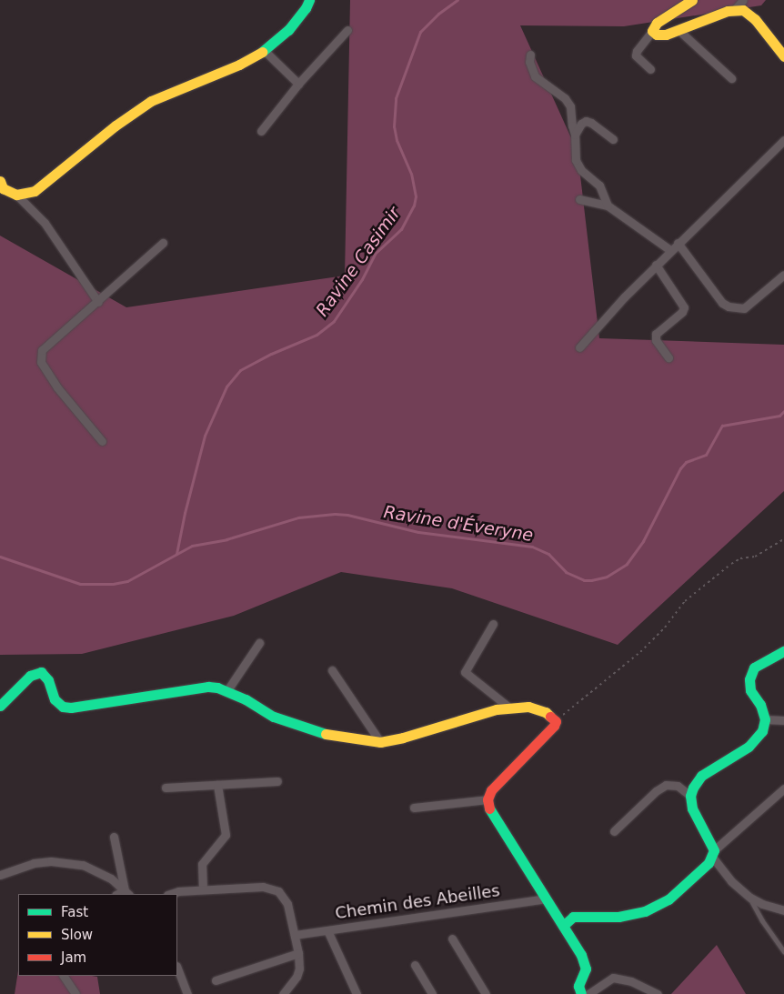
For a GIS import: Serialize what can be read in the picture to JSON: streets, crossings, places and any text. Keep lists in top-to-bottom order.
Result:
{
  "streets": {
    "street": ["Chemin des Abeilles"]
  },
  "water": ["Ravine Casimir", "Ravine d'Éveryne"],
  "legend": ["Fast", "Slow", "Jam"]
}
